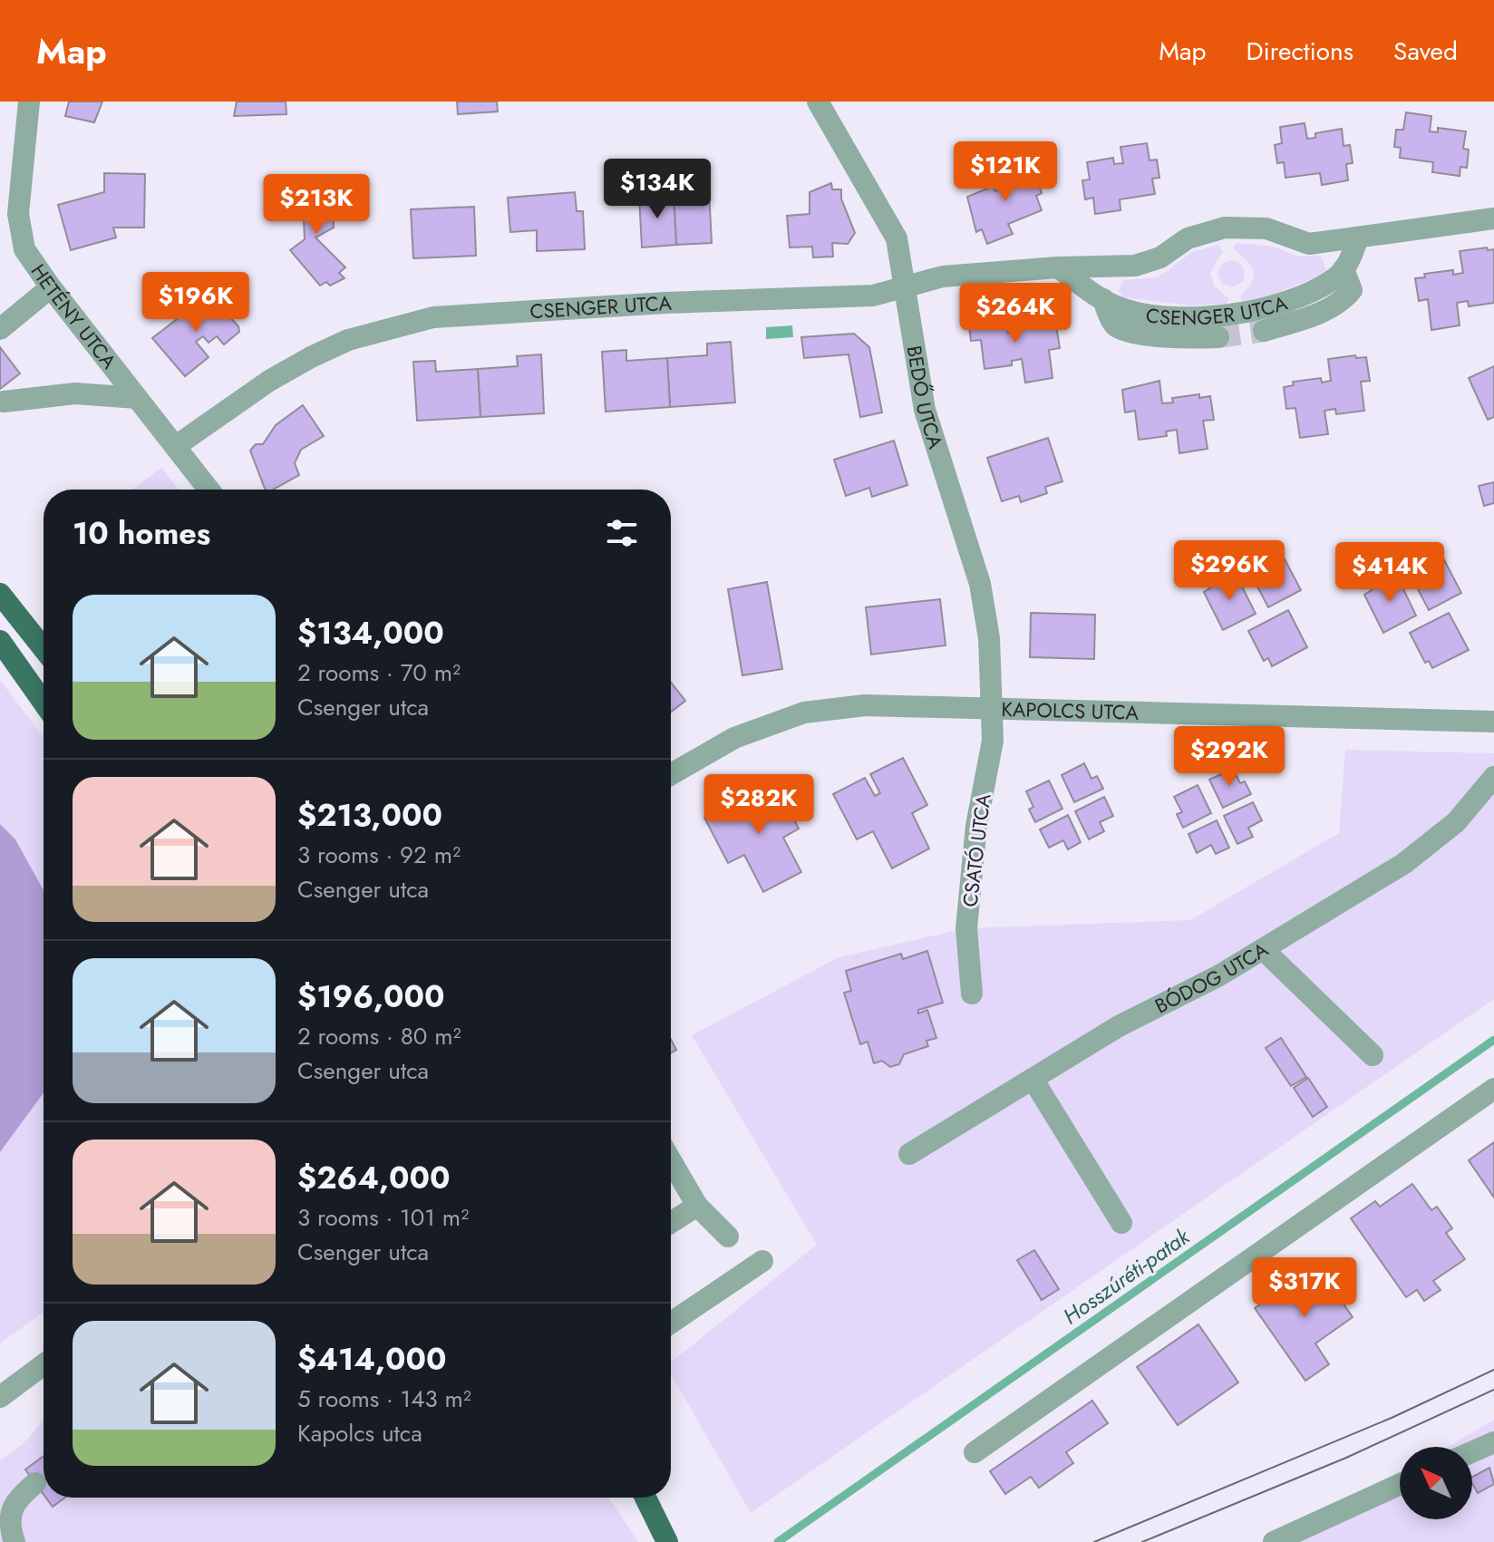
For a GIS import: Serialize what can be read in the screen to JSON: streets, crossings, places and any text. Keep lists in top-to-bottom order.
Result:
{
  "streets": {
    "street": [
      "CSENGER UTCA",
      "HETÉNY UTCA",
      "BEDŐ UTCA",
      "KAPOLCS UTCA",
      "CSATÓ UTCA",
      "BÓDOG UTCA"
    ]
  },
  "crossings": [
    ["CSENGER UTCA", "HETÉNY UTCA"],
    ["CSENGER UTCA", "BEDŐ UTCA"],
    ["BEDŐ UTCA", "KAPOLCS UTCA"],
    ["BEDŐ UTCA", "CSATÓ UTCA"],
    ["KAPOLCS UTCA", "CSATÓ UTCA"]
  ],
  "water": ["Hosszúréti-patak"],
  "north": "top left",
  "page": {
    "header": "Map",
    "nav": ["Map", "Directions", "Saved"],
    "price": [
      "$121K",
      "$134K",
      "$213K",
      "$196K",
      "$264K",
      "$296K",
      "$414K",
      "$292K",
      "$282K",
      "$317K"
    ],
    "heading": "10 homes",
    "list": [
      {
        "name": "$134,000",
        "note": "2 rooms · 70 m² · Csenger utca"
      },
      {
        "name": "$213,000",
        "note": "3 rooms · 92 m² · Csenger utca"
      },
      {
        "name": "$196,000",
        "note": "2 rooms · 80 m² · Csenger utca"
      },
      {
        "name": "$264,000",
        "note": "3 rooms · 101 m² · Csenger utca"
      },
      {
        "name": "$414,000",
        "note": "5 rooms · 143 m² · Kapolcs utca"
      }
    ]
  }
}
